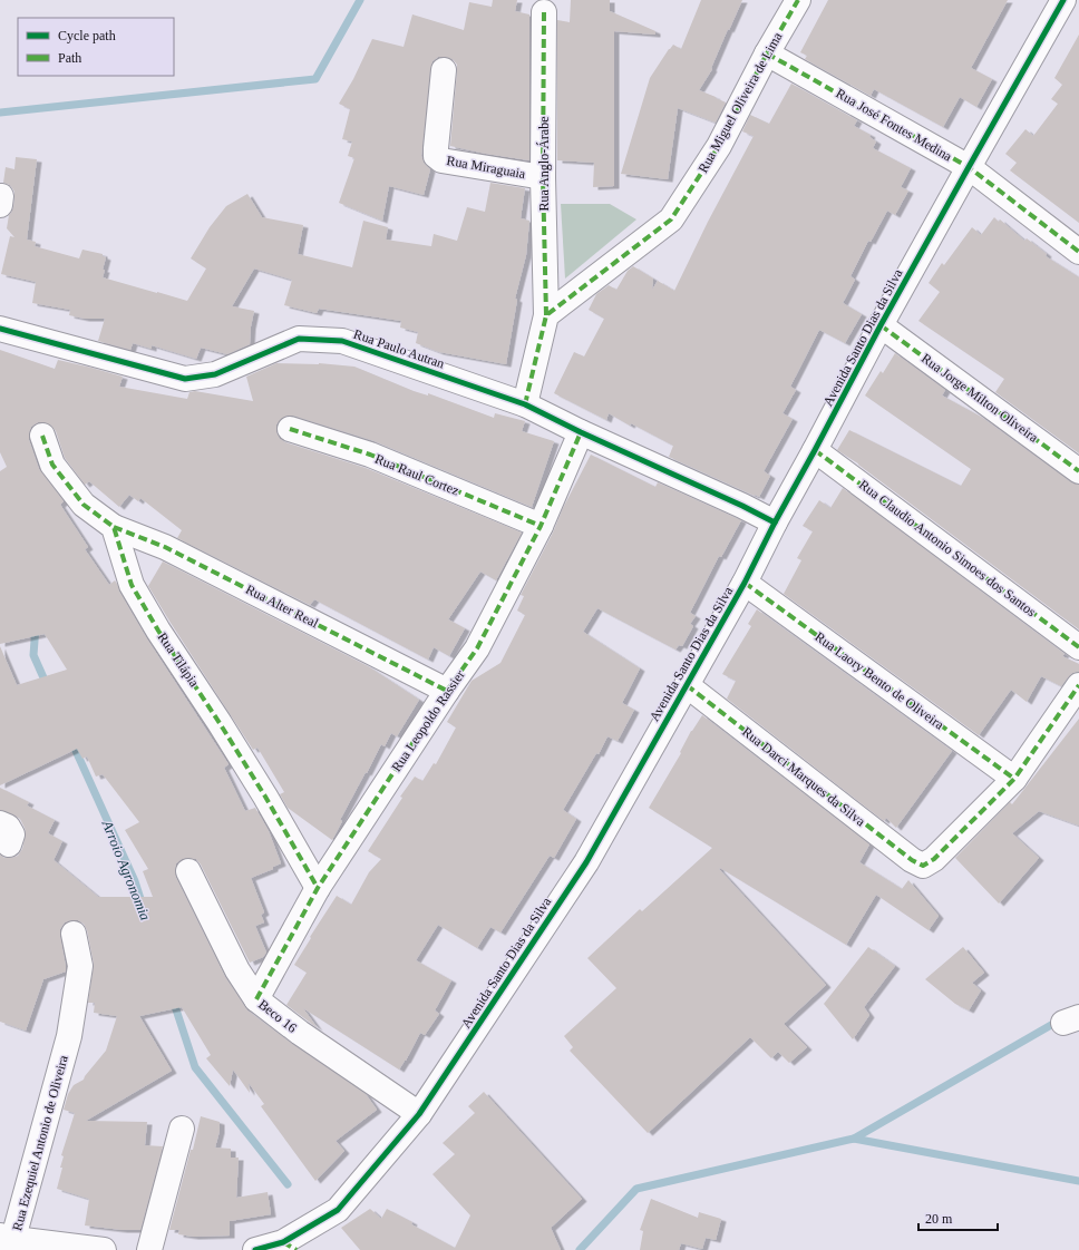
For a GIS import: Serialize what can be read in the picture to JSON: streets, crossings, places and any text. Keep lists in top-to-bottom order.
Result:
{
  "streets": {
    "street": [
      "Rua Miguel Oliveira de Lima",
      "Rua José Fontes Medina",
      "Rua Anglo-Árabe",
      "Rua Miraguaia",
      "Avenida Santo Dias da Silva",
      "Rua Paulo Autran",
      "Rua Jorge Milton Oliveira",
      "Rua Raul Cortez",
      "Rua Claudio Antonio Simoes dos Santos",
      "Rua Alter Real",
      "Rua Tilápia",
      "Rua Laory Bento de Oliveira",
      "Rua Leopoldo Rassier",
      "Rua Darci Marques da Silva",
      "Beco 16",
      "Rua Ezequiel Antonio de Oliveira"
    ]
  },
  "crossings": [
    ["Rua Miguel Oliveira de Lima", "Rua José Fontes Medina"],
    ["Rua Miguel Oliveira de Lima", "Rua Anglo-Árabe"],
    ["Rua José Fontes Medina", "Avenida Santo Dias da Silva"],
    ["Rua Anglo-Árabe", "Rua Miraguaia"],
    ["Avenida Santo Dias da Silva", "Rua Paulo Autran"],
    ["Avenida Santo Dias da Silva", "Rua Jorge Milton Oliveira"],
    ["Avenida Santo Dias da Silva", "Rua Claudio Antonio Simoes dos Santos"],
    ["Avenida Santo Dias da Silva", "Rua Laory Bento de Oliveira"],
    ["Avenida Santo Dias da Silva", "Rua Darci Marques da Silva"],
    ["Avenida Santo Dias da Silva", "Beco 16"],
    ["Rua Paulo Autran", "Rua Leopoldo Rassier"],
    ["Rua Raul Cortez", "Rua Leopoldo Rassier"],
    ["Rua Alter Real", "Rua Tilápia"],
    ["Rua Alter Real", "Rua Leopoldo Rassier"],
    ["Rua Tilápia", "Rua Leopoldo Rassier"],
    ["Rua Laory Bento de Oliveira", "Rua Darci Marques da Silva"],
    ["Rua Leopoldo Rassier", "Beco 16"]
  ],
  "water": ["Arroio Agronomia"],
  "legend": ["Cycle path", "Path"],
  "scale_bar": "20 m"
}
